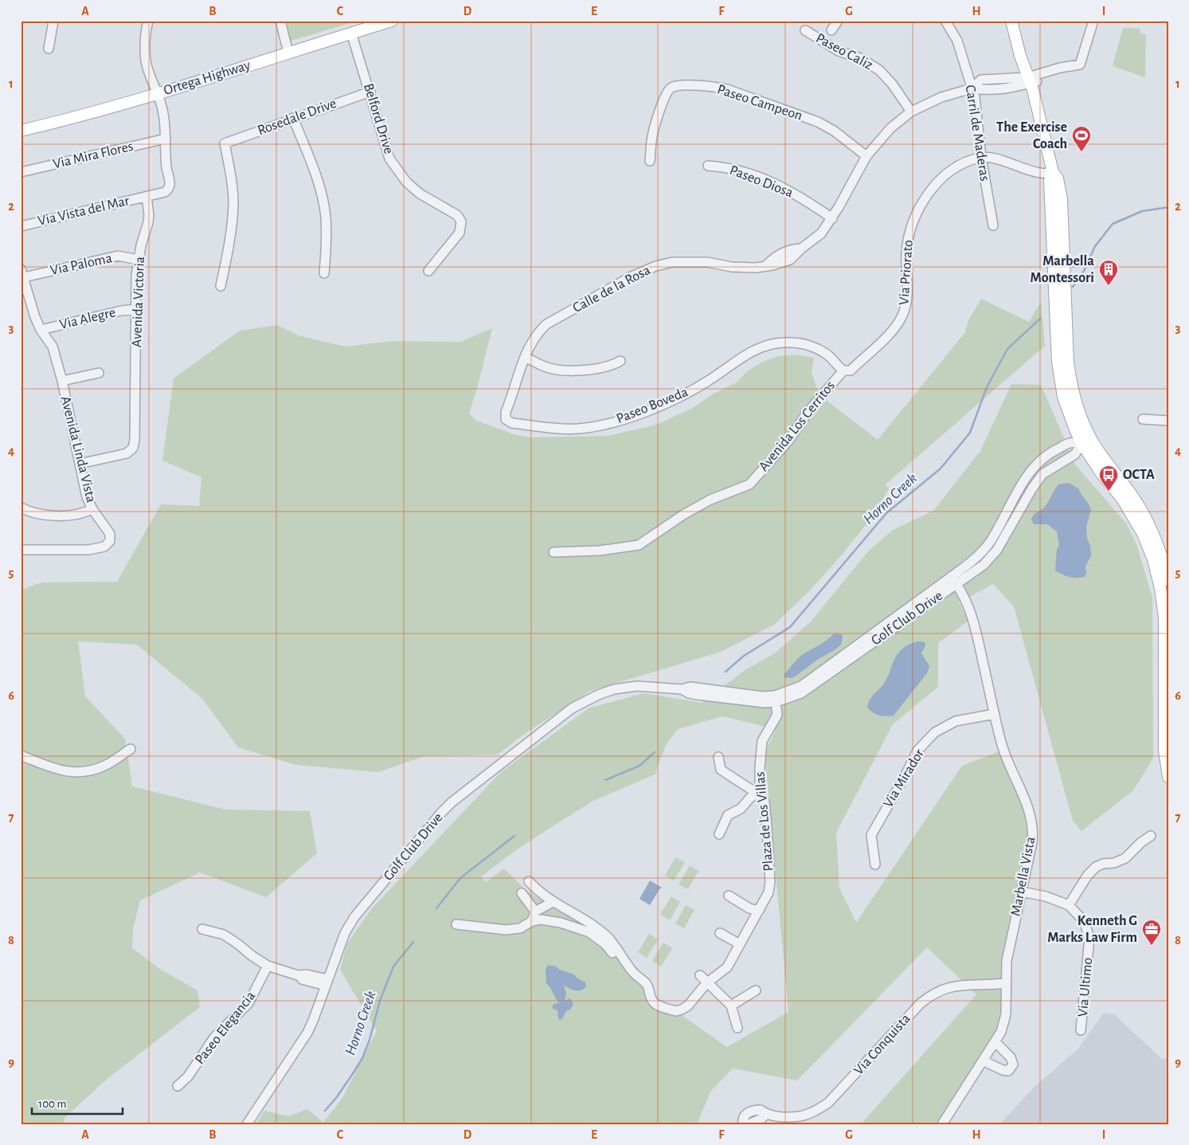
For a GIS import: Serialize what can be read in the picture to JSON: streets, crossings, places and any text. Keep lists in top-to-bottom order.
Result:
{
  "streets": {
    "main road": ["Ortega Highway"],
    "street": [
      "Paseo Caliz",
      "Paseo Campeon",
      "Rosedale Drive",
      "Belford Drive",
      "Carril de Maderas",
      "Via Mira Flores",
      "Paseo Diosa",
      "Via Vista del Mar",
      "Via Paloma",
      "Via Priorato",
      "Calle de la Rosa",
      "Avenida Victoria",
      "Via Alegre",
      "Paseo Boveda",
      "Avenida Los Cerritos",
      "Avenida Linda Vista",
      "Golf Club Drive",
      "Via Mirador",
      "Plaza de Los Villas",
      "Marbella Vista",
      "Via Ultimo",
      "Paseo Elegancia",
      "Via Conquista"
    ]
  },
  "crossings": [
    ["Paseo Caliz", "Calle de la Rosa"],
    ["Ortega Highway", "Belford Drive"],
    ["Paseo Campeon", "Calle de la Rosa"],
    ["Rosedale Drive", "Belford Drive"],
    ["Carril de Maderas", "Via Priorato"],
    ["Carril de Maderas", "Calle de la Rosa"],
    ["Paseo Diosa", "Calle de la Rosa"],
    ["Via Vista del Mar", "Avenida Victoria"],
    ["Via Paloma", "Avenida Victoria"],
    ["Via Paloma", "Avenida Linda Vista"],
    ["Via Priorato", "Paseo Boveda"],
    ["Via Priorato", "Avenida Los Cerritos"],
    ["Calle de la Rosa", "Paseo Boveda"],
    ["Avenida Victoria", "Via Alegre"],
    ["Avenida Victoria", "Avenida Linda Vista"],
    ["Via Alegre", "Avenida Linda Vista"],
    ["Paseo Boveda", "Avenida Los Cerritos"],
    ["Golf Club Drive", "Plaza de Los Villas"],
    ["Golf Club Drive", "Marbella Vista"],
    ["Via Mirador", "Marbella Vista"],
    ["Marbella Vista", "Via Ultimo"],
    ["Marbella Vista", "Via Conquista"]
  ],
  "water": ["Horno Creek"],
  "places": {
    "sports": ["The Exercise Coach"],
    "building": ["Marbella Montessori"],
    "bus stop": ["OCTA"],
    "office": ["Kenneth G Marks Law Firm"]
  },
  "scale_bar": "100 m",
  "grid": {
    "columns": [
      "A",
      "B",
      "C",
      "D",
      "E",
      "F",
      "G",
      "H",
      "I"
    ],
    "rows": [
      "1",
      "2",
      "3",
      "4",
      "5",
      "6",
      "7",
      "8",
      "9"
    ]
  }
}
